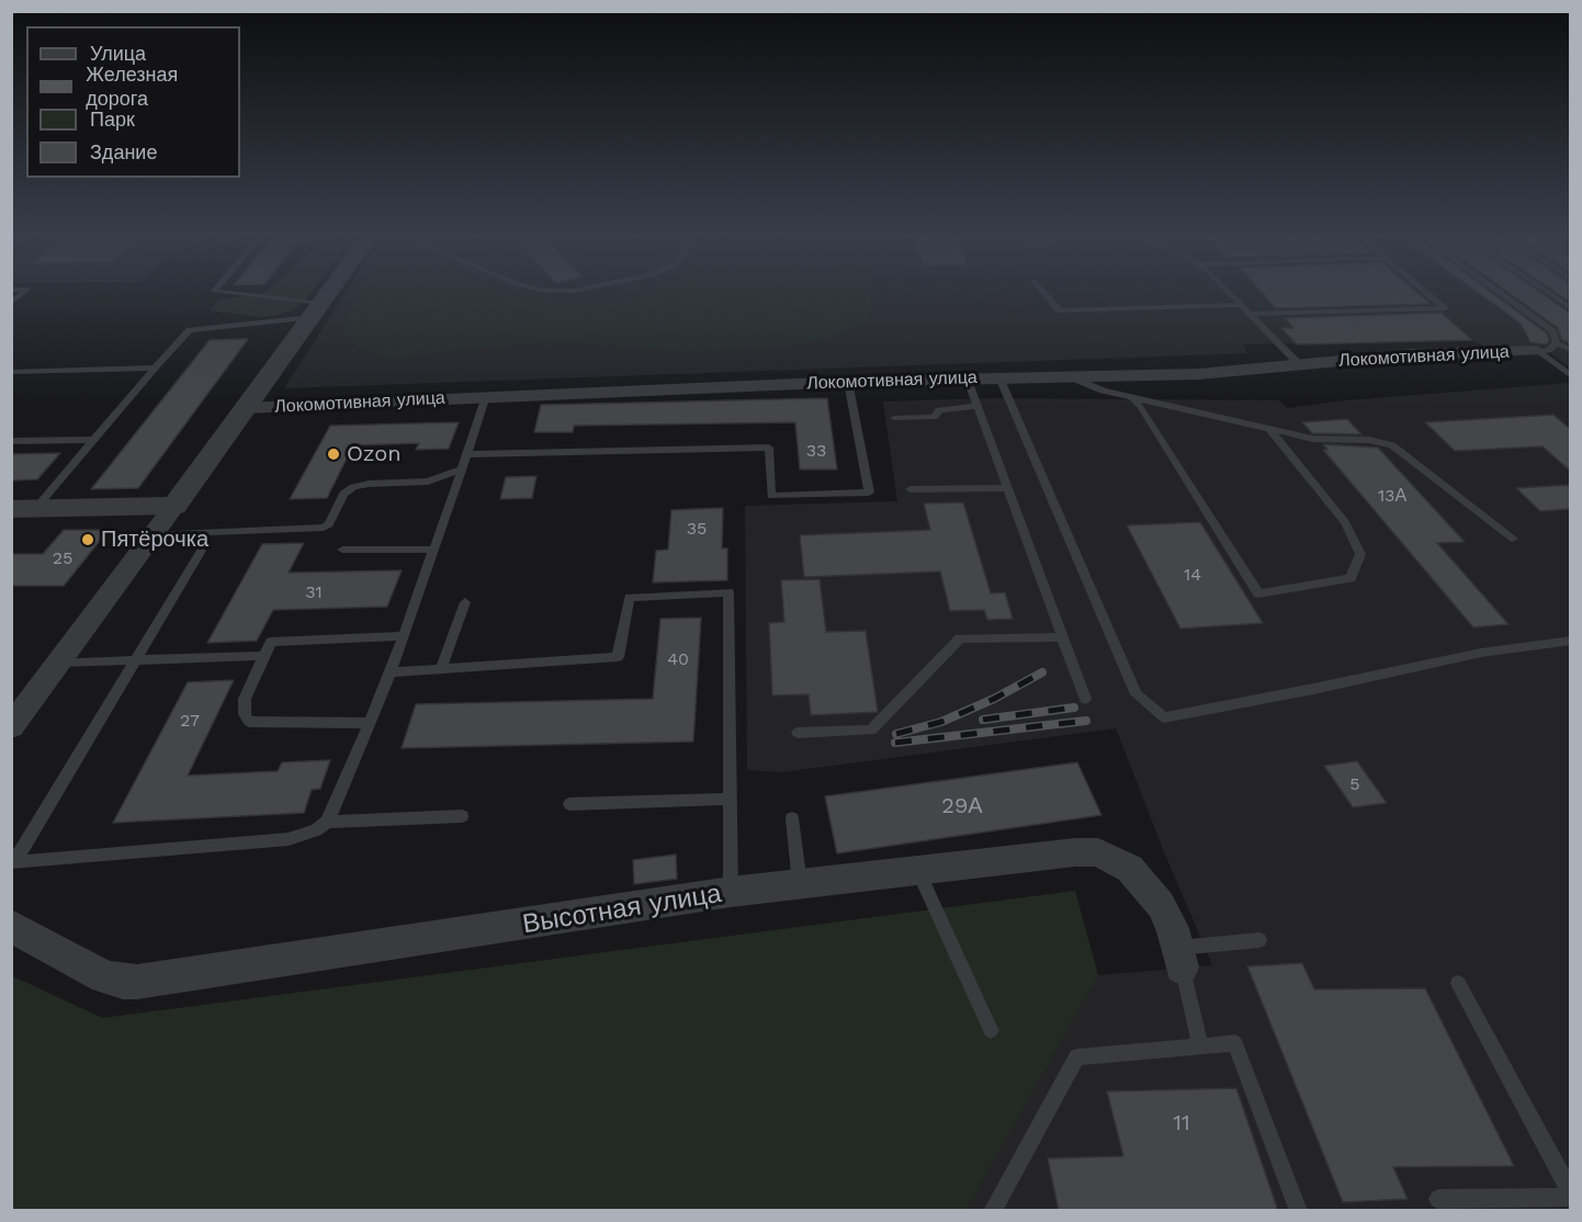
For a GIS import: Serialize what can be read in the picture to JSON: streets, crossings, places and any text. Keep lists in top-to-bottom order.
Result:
{
  "streets": {
    "street": ["Локомотивная улица", "Высотная улица"]
  },
  "places": ["Ozon", "Пятёрочка"],
  "house_numbers": [
    "33",
    "13А",
    "35",
    "25",
    "14",
    "31",
    "40",
    "27",
    "5",
    "29А",
    "11"
  ],
  "legend": [
    "Улица",
    "Железная дорога",
    "Парк",
    "Здание"
  ]
}
